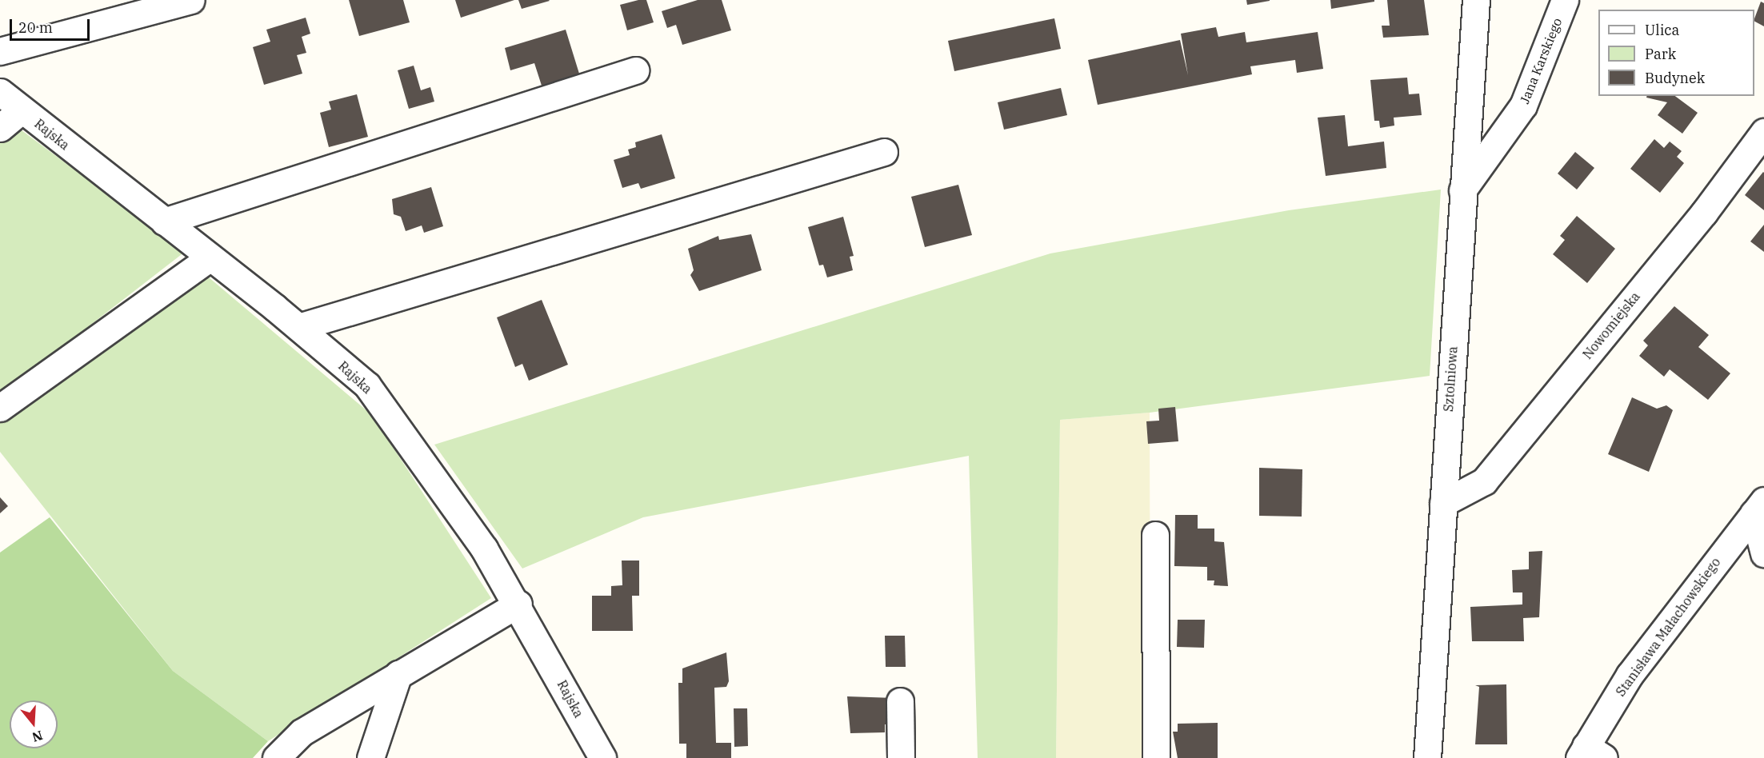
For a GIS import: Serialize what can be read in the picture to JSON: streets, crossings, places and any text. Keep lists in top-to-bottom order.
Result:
{
  "streets": {
    "street": [
      "Jana Karskiego",
      "Rajska",
      "Nowomiejska",
      "Sztolniowa",
      "Stanisława Małachowskiego"
    ]
  },
  "crossings": [
    ["Jana Karskiego", "Sztolniowa"],
    ["Nowomiejska", "Sztolniowa"]
  ],
  "legend": ["Ulica", "Park", "Budynek"],
  "scale_bar": "20 m",
  "north": "bottom"
}
